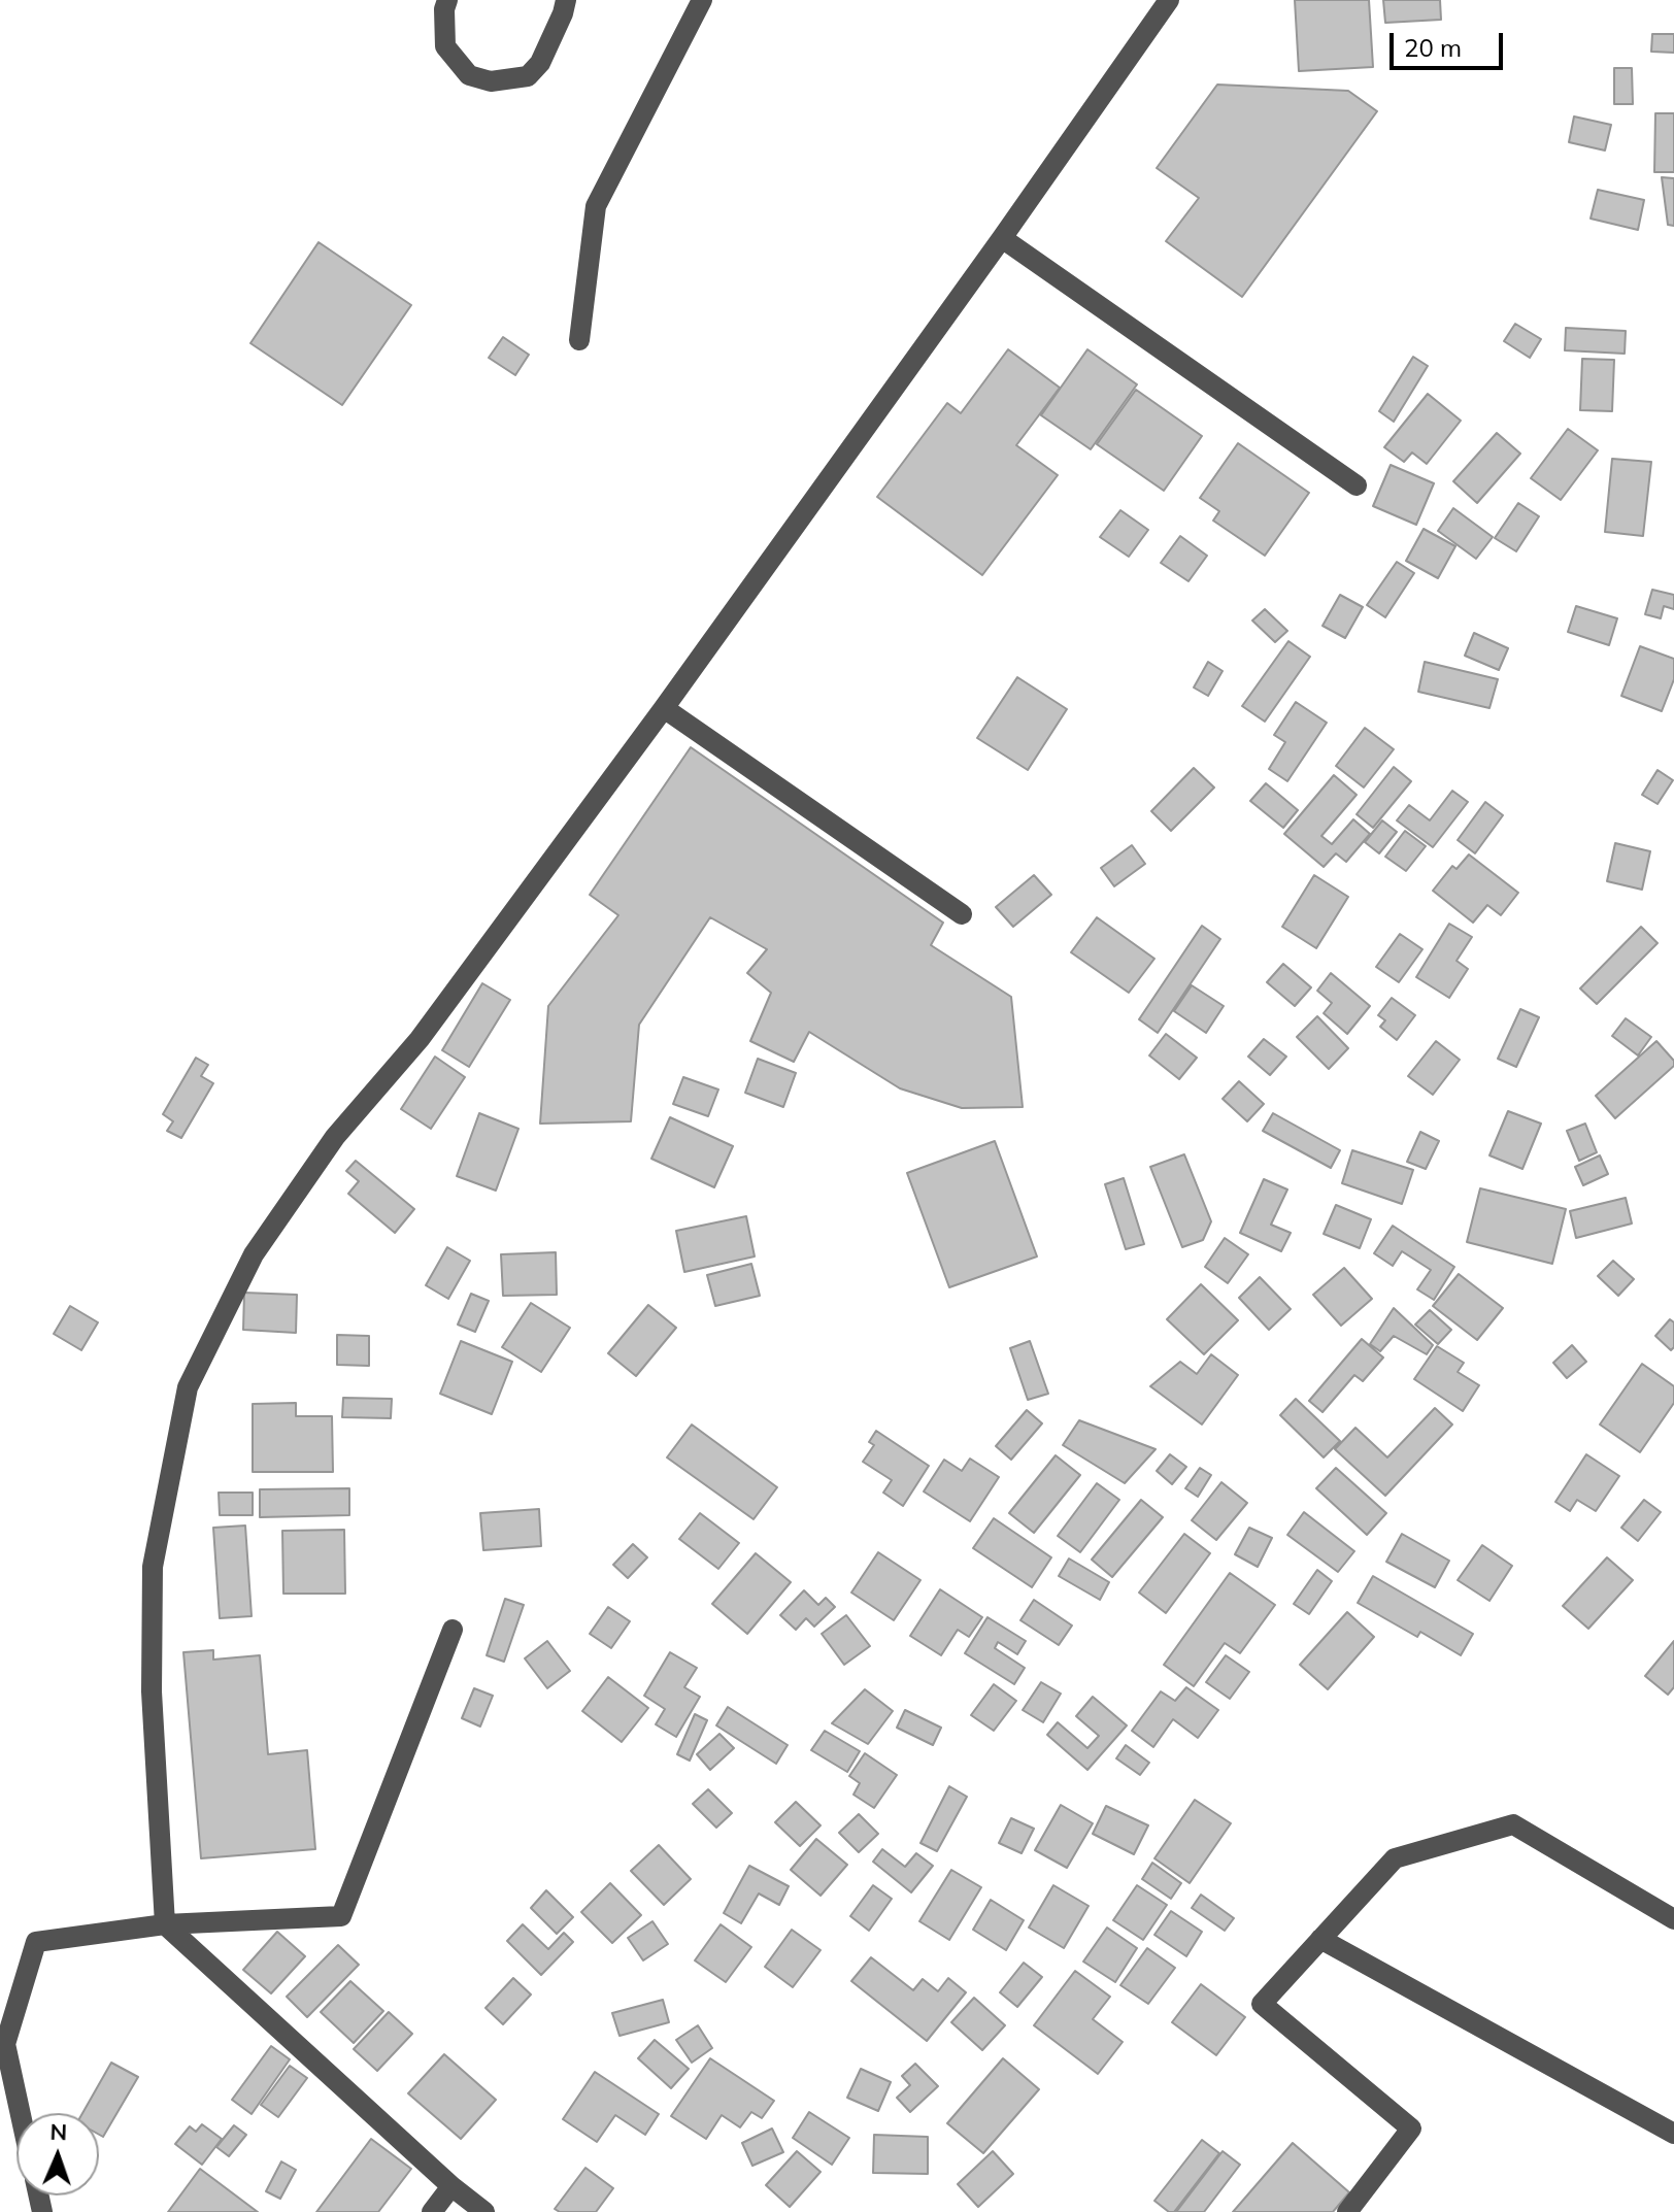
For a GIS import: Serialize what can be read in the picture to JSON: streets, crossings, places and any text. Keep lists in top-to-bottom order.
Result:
{
  "scale_bar": "20 m",
  "north": "top"
}
